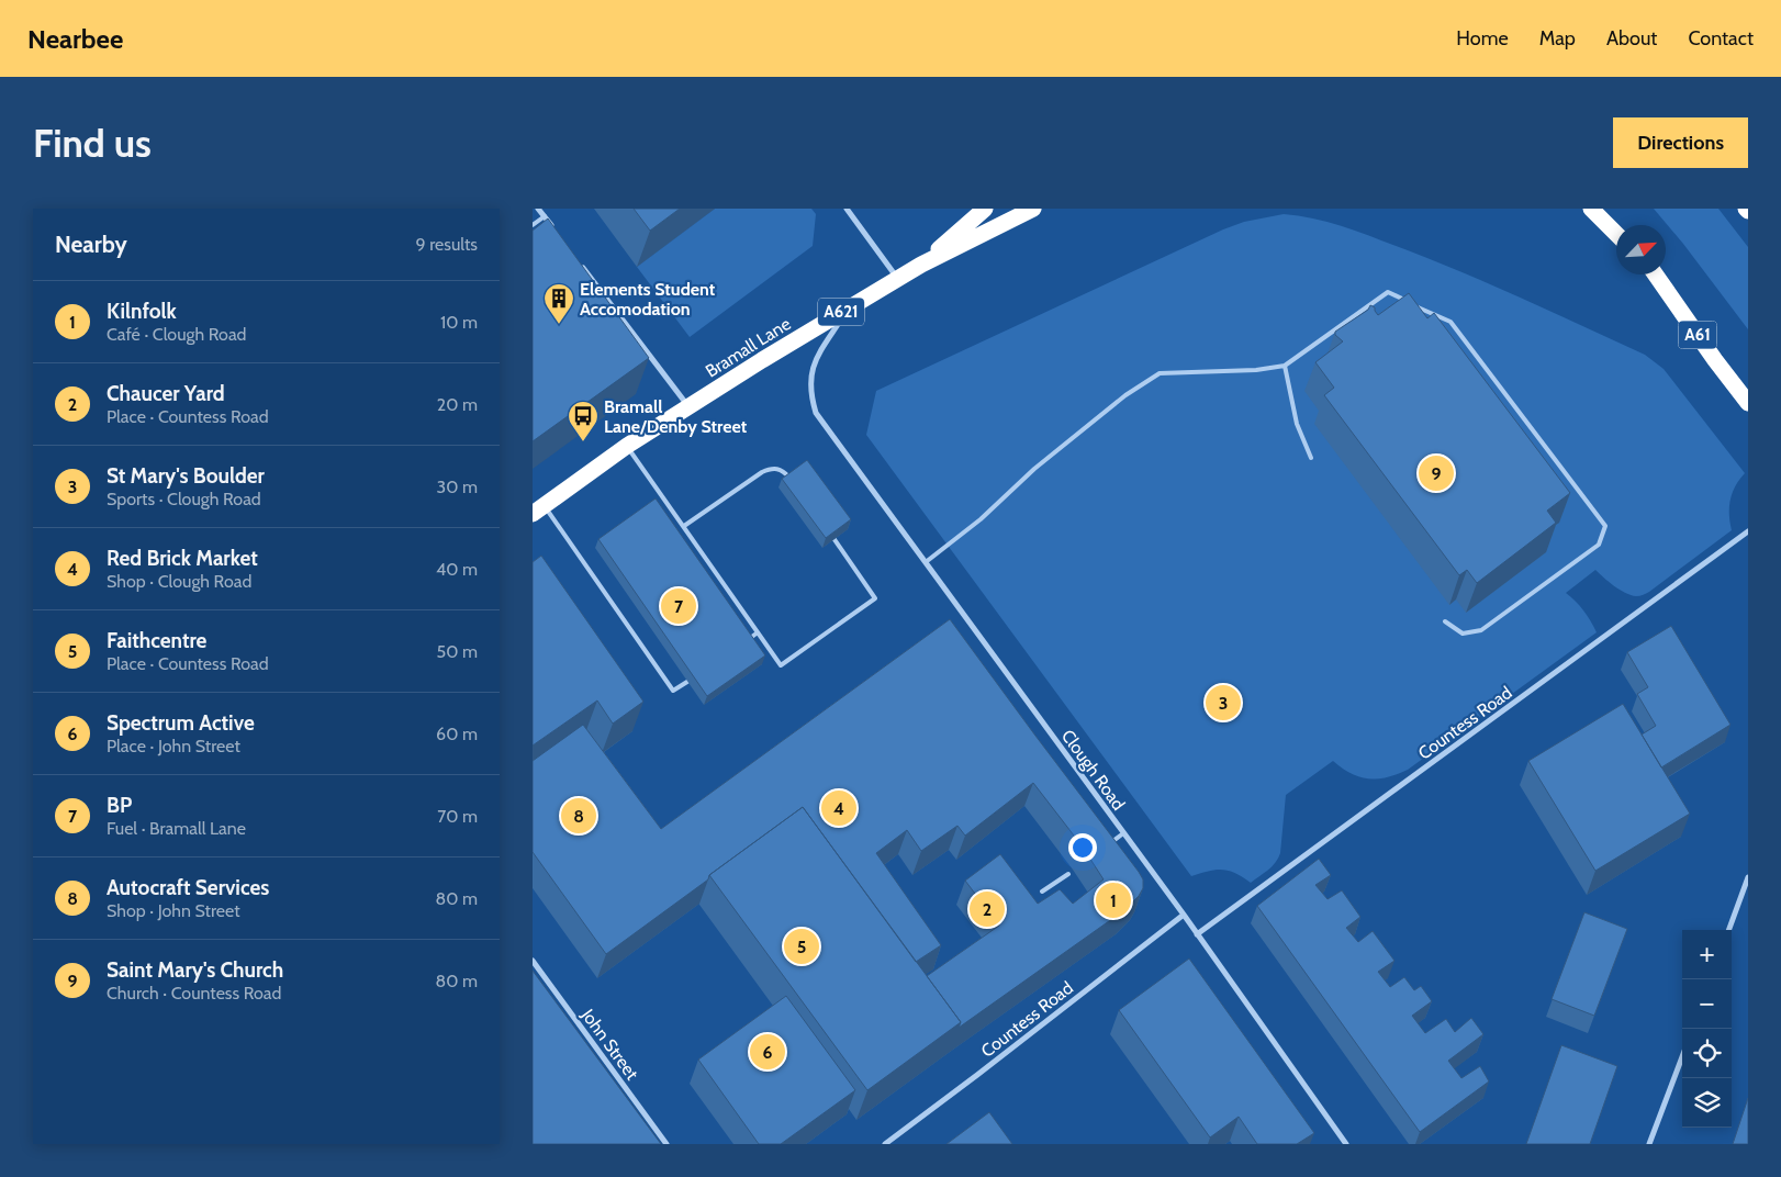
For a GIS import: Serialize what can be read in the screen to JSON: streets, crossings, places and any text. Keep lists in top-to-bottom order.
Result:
{
  "streets": {
    "highway": ["A621", "A61", "Bramall Lane"],
    "street": ["Countess Road", "Clough Road", "John Street"]
  },
  "crossings": [
    ["Bramall Lane", "Clough Road"],
    ["Countess Road", "Clough Road"]
  ],
  "places": {
    "building": ["Elements Student Accomodation"],
    "bus stop": ["Bramall Lane/Denby Street"]
  },
  "north": "top right",
  "page": {
    "header": "Nearbee",
    "nav": [
      "Home",
      "Map",
      "About",
      "Contact"
    ],
    "buttons": "Directions",
    "title": "Find us",
    "heading": ["Nearby", "9 results"],
    "list": [
      {
        "mark": "1",
        "name": "Kilnfolk",
        "note": "Café · Clough Road",
        "value": "10 m"
      },
      {
        "mark": "2",
        "name": "Chaucer Yard",
        "note": "Place · Countess Road",
        "value": "20 m"
      },
      {
        "mark": "3",
        "name": "St Mary's Boulder",
        "note": "Sports · Clough Road",
        "value": "30 m"
      },
      {
        "mark": "4",
        "name": "Red Brick Market",
        "note": "Shop · Clough Road",
        "value": "40 m"
      },
      {
        "mark": "5",
        "name": "Faithcentre",
        "note": "Place · Countess Road",
        "value": "50 m"
      },
      {
        "mark": "6",
        "name": "Spectrum Active",
        "note": "Place · John Street",
        "value": "60 m"
      },
      {
        "mark": "7",
        "name": "BP",
        "note": "Fuel · Bramall Lane",
        "value": "70 m"
      },
      {
        "mark": "8",
        "name": "Autocraft Services",
        "note": "Shop · John Street",
        "value": "80 m"
      },
      {
        "mark": "9",
        "name": "Saint Mary's Church",
        "note": "Church · Countess Road",
        "value": "80 m"
      }
    ],
    "pins": [
      "9",
      "7",
      "3",
      "4",
      "8",
      "1",
      "2",
      "5",
      "6"
    ],
    "map_buttons": ["+", "−"]
  }
}
